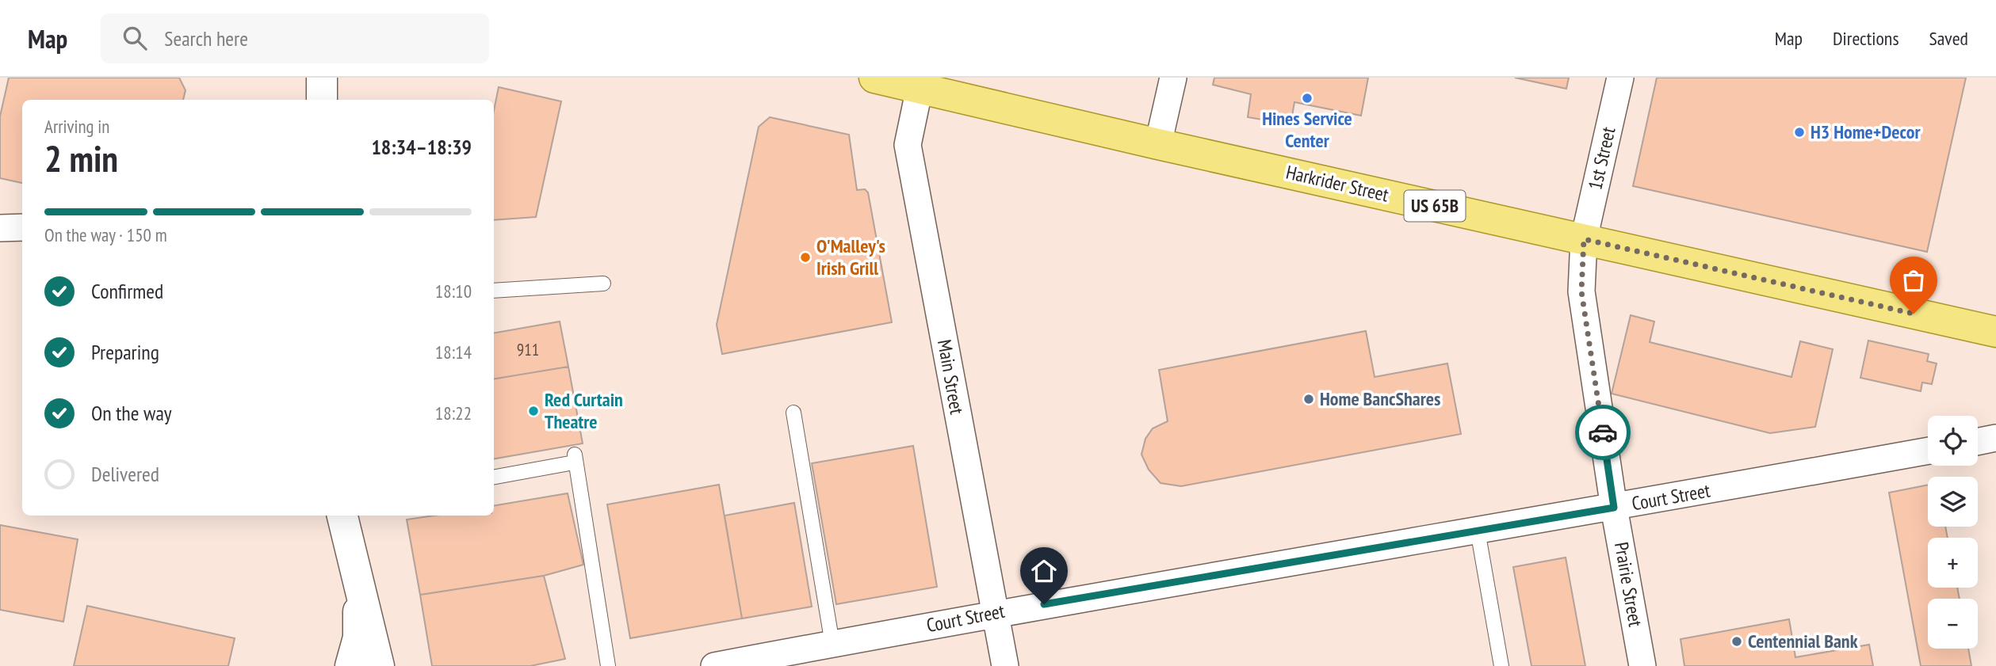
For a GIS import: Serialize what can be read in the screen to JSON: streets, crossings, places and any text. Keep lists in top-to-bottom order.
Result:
{
  "streets": {
    "main road": ["Harkrider Street", "US 65B"],
    "street": [
      "1st Street",
      "Main Street",
      "Court Street",
      "Prairie Street"
    ]
  },
  "crossings": [
    ["1st Street", "Harkrider Street"],
    ["1st Street", "Prairie Street"],
    ["Harkrider Street", "Main Street"],
    ["Harkrider Street", "Prairie Street"],
    ["Main Street", "Court Street"],
    ["Court Street", "Prairie Street"]
  ],
  "places": [
    "Hines Service Center",
    "H3 Home+Decor",
    "O'Malley's Irish Grill",
    "Home BancShares",
    "Red Curtain Theatre",
    "Centennial Bank"
  ],
  "house_numbers": ["911"],
  "page": {
    "header": "Map",
    "search": "Search here",
    "nav": ["Map", "Directions", "Saved"],
    "heading": ["2 min", "Arriving in", "18:34–18:39"],
    "bar": "On the way · 150 m",
    "list": [
      ["Confirmed", "18:10"],
      ["Preparing", "18:14"],
      ["On the way", "18:22"],
      "Delivered"
    ],
    "map_buttons": ["+", "−"]
  }
}
